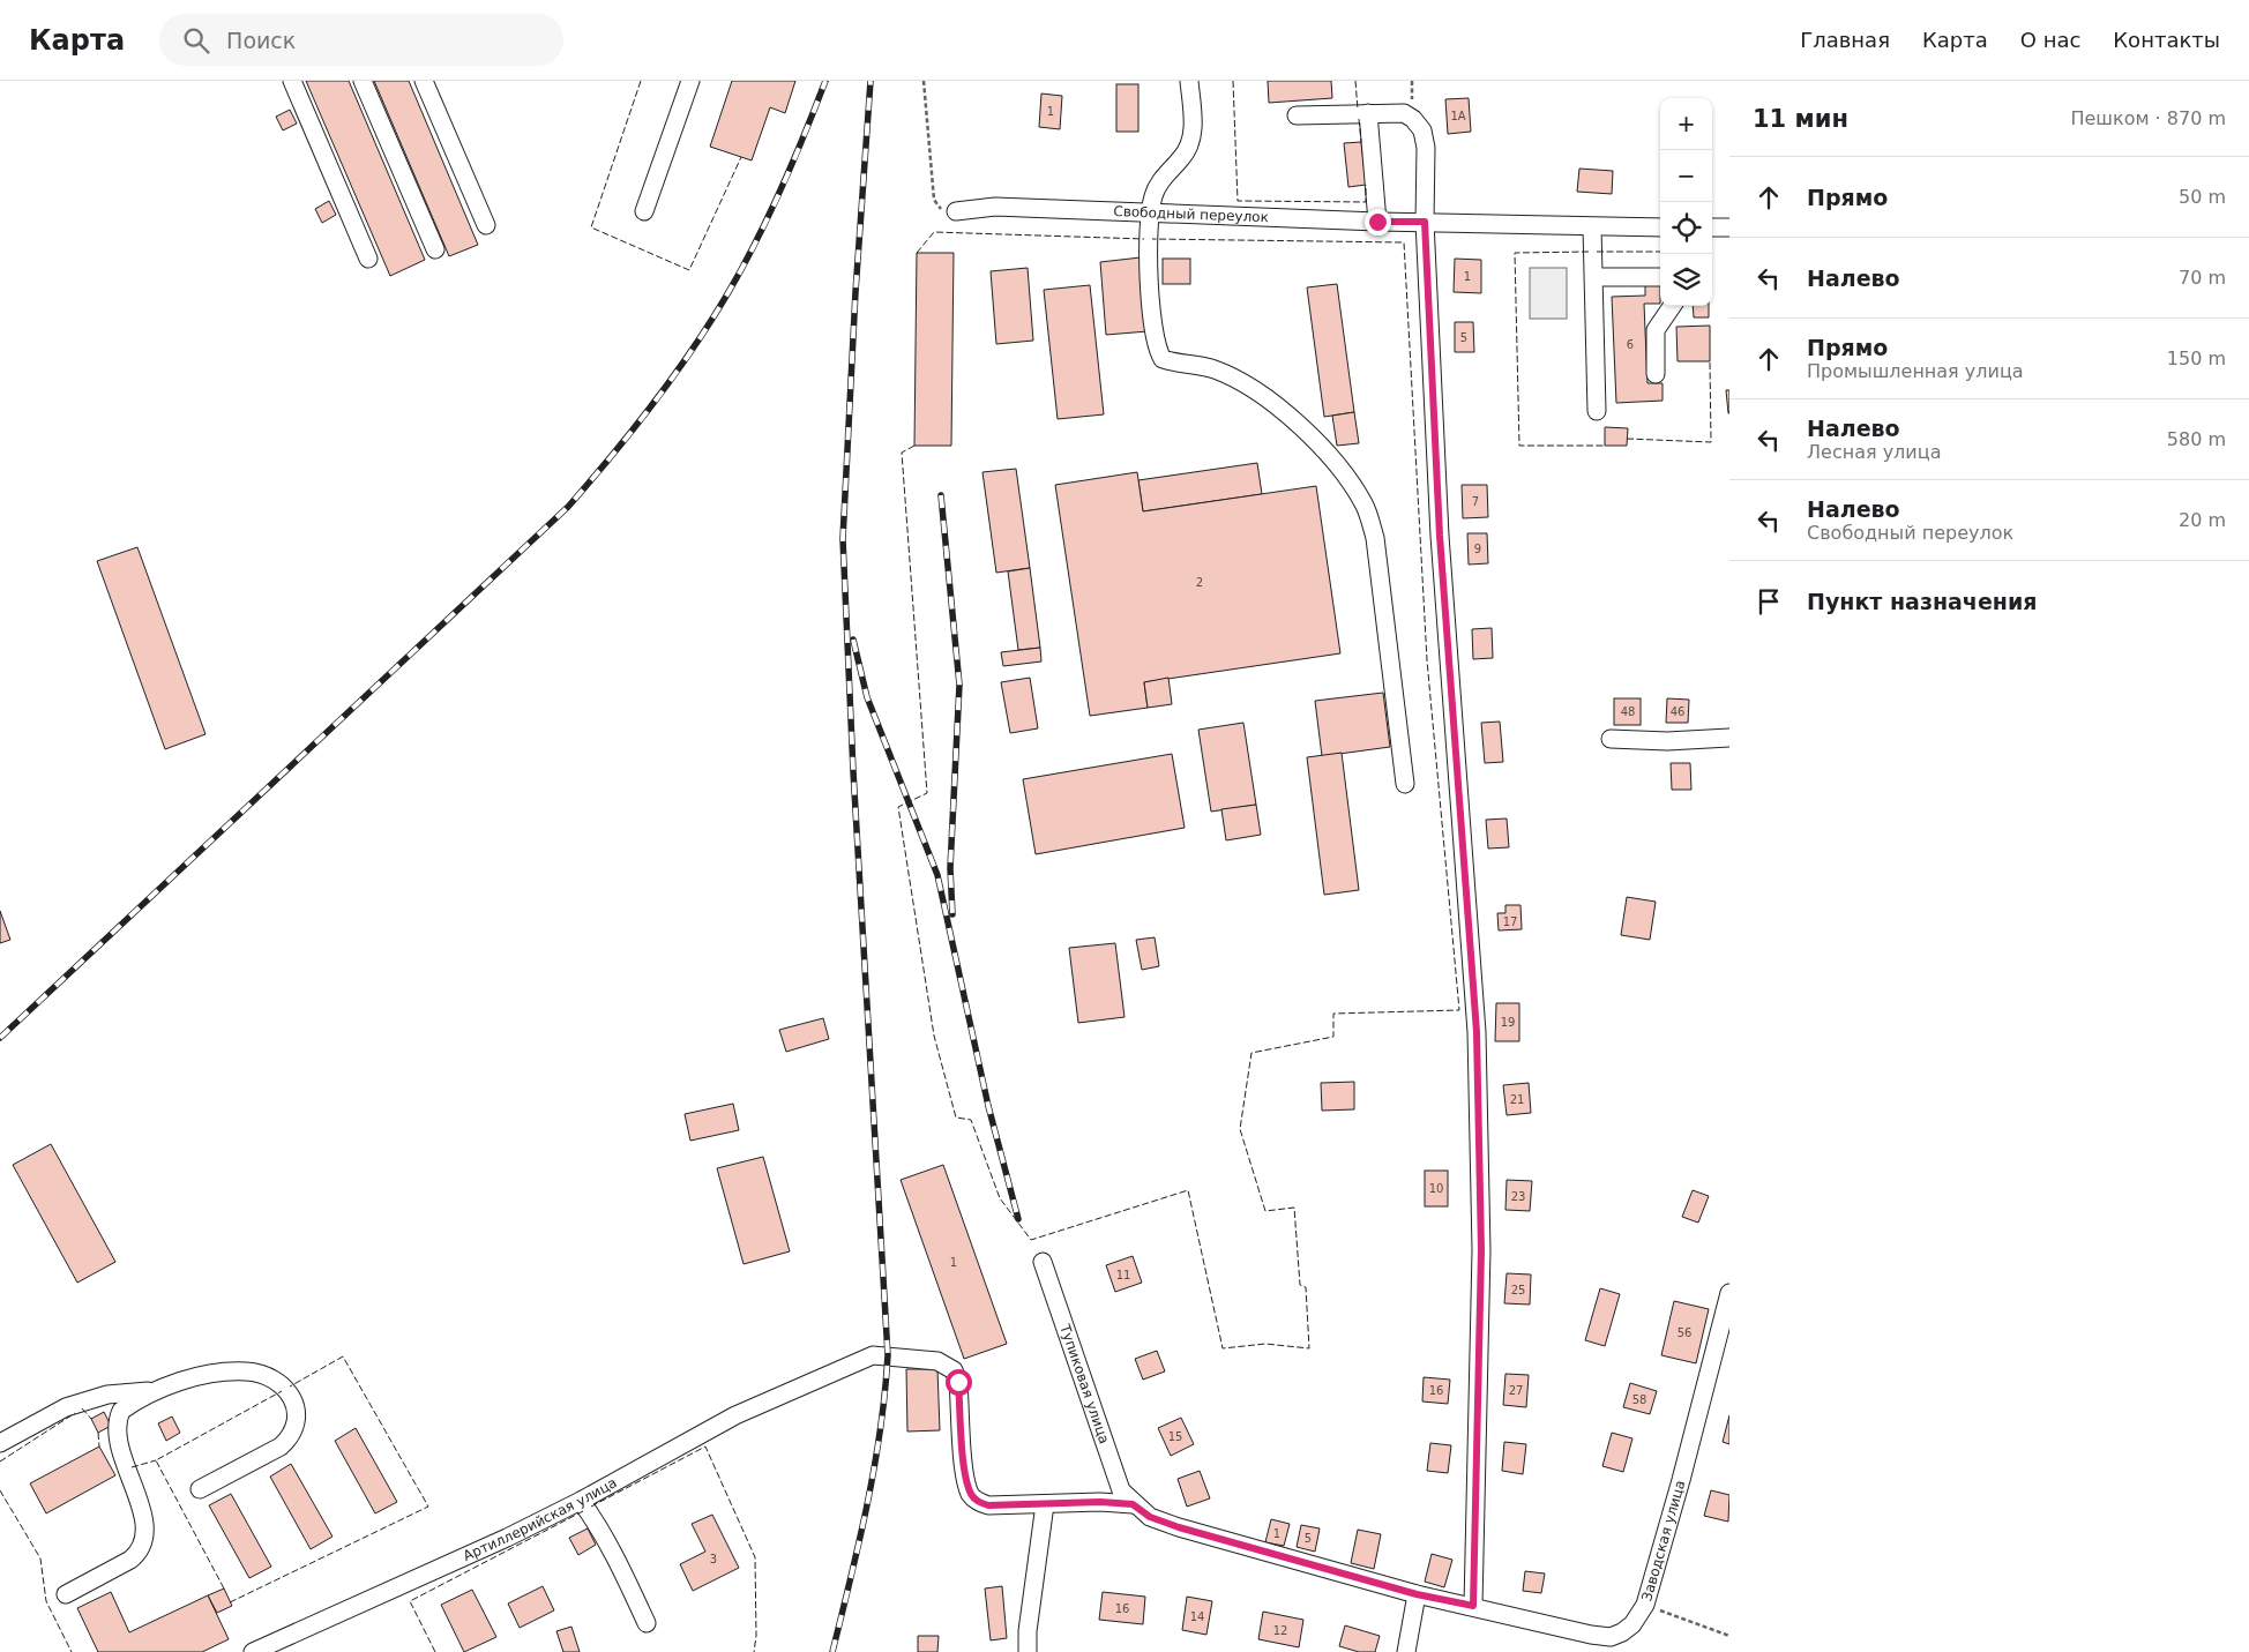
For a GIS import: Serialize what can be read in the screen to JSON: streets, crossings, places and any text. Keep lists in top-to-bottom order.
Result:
{
  "streets": {
    "lane": [
      "Свободный переулок",
      "Тупиковая улица",
      "Артиллерийская улица",
      "Заводская улица"
    ]
  },
  "crossings": [
    ["Тупиковая улица", "Заводская улица"]
  ],
  "house_numbers": [
    "1",
    "1А",
    "1",
    "5",
    "6",
    "7",
    "9",
    "2",
    "48",
    "46",
    "17",
    "19",
    "21",
    "10",
    "23",
    "1",
    "11",
    "25",
    "56",
    "16",
    "27",
    "58",
    "15",
    "1",
    "5",
    "3",
    "16",
    "14",
    "12"
  ],
  "page": {
    "header": "Карта",
    "search": "Поиск",
    "nav": [
      "Главная",
      "Карта",
      "О нас",
      "Контакты"
    ],
    "heading": ["11 мин", "Пешком · 870 m"],
    "map_buttons": ["+", "−"],
    "list": [
      ["Прямо", "50 m"],
      ["Налево", "70 m"],
      ["Прямо", "Промышленная улица", "150 m"],
      ["Налево", "Лесная улица", "580 m"],
      ["Налево", "Свободный переулок", "20 m"],
      "Пункт назначения"
    ]
  }
}
